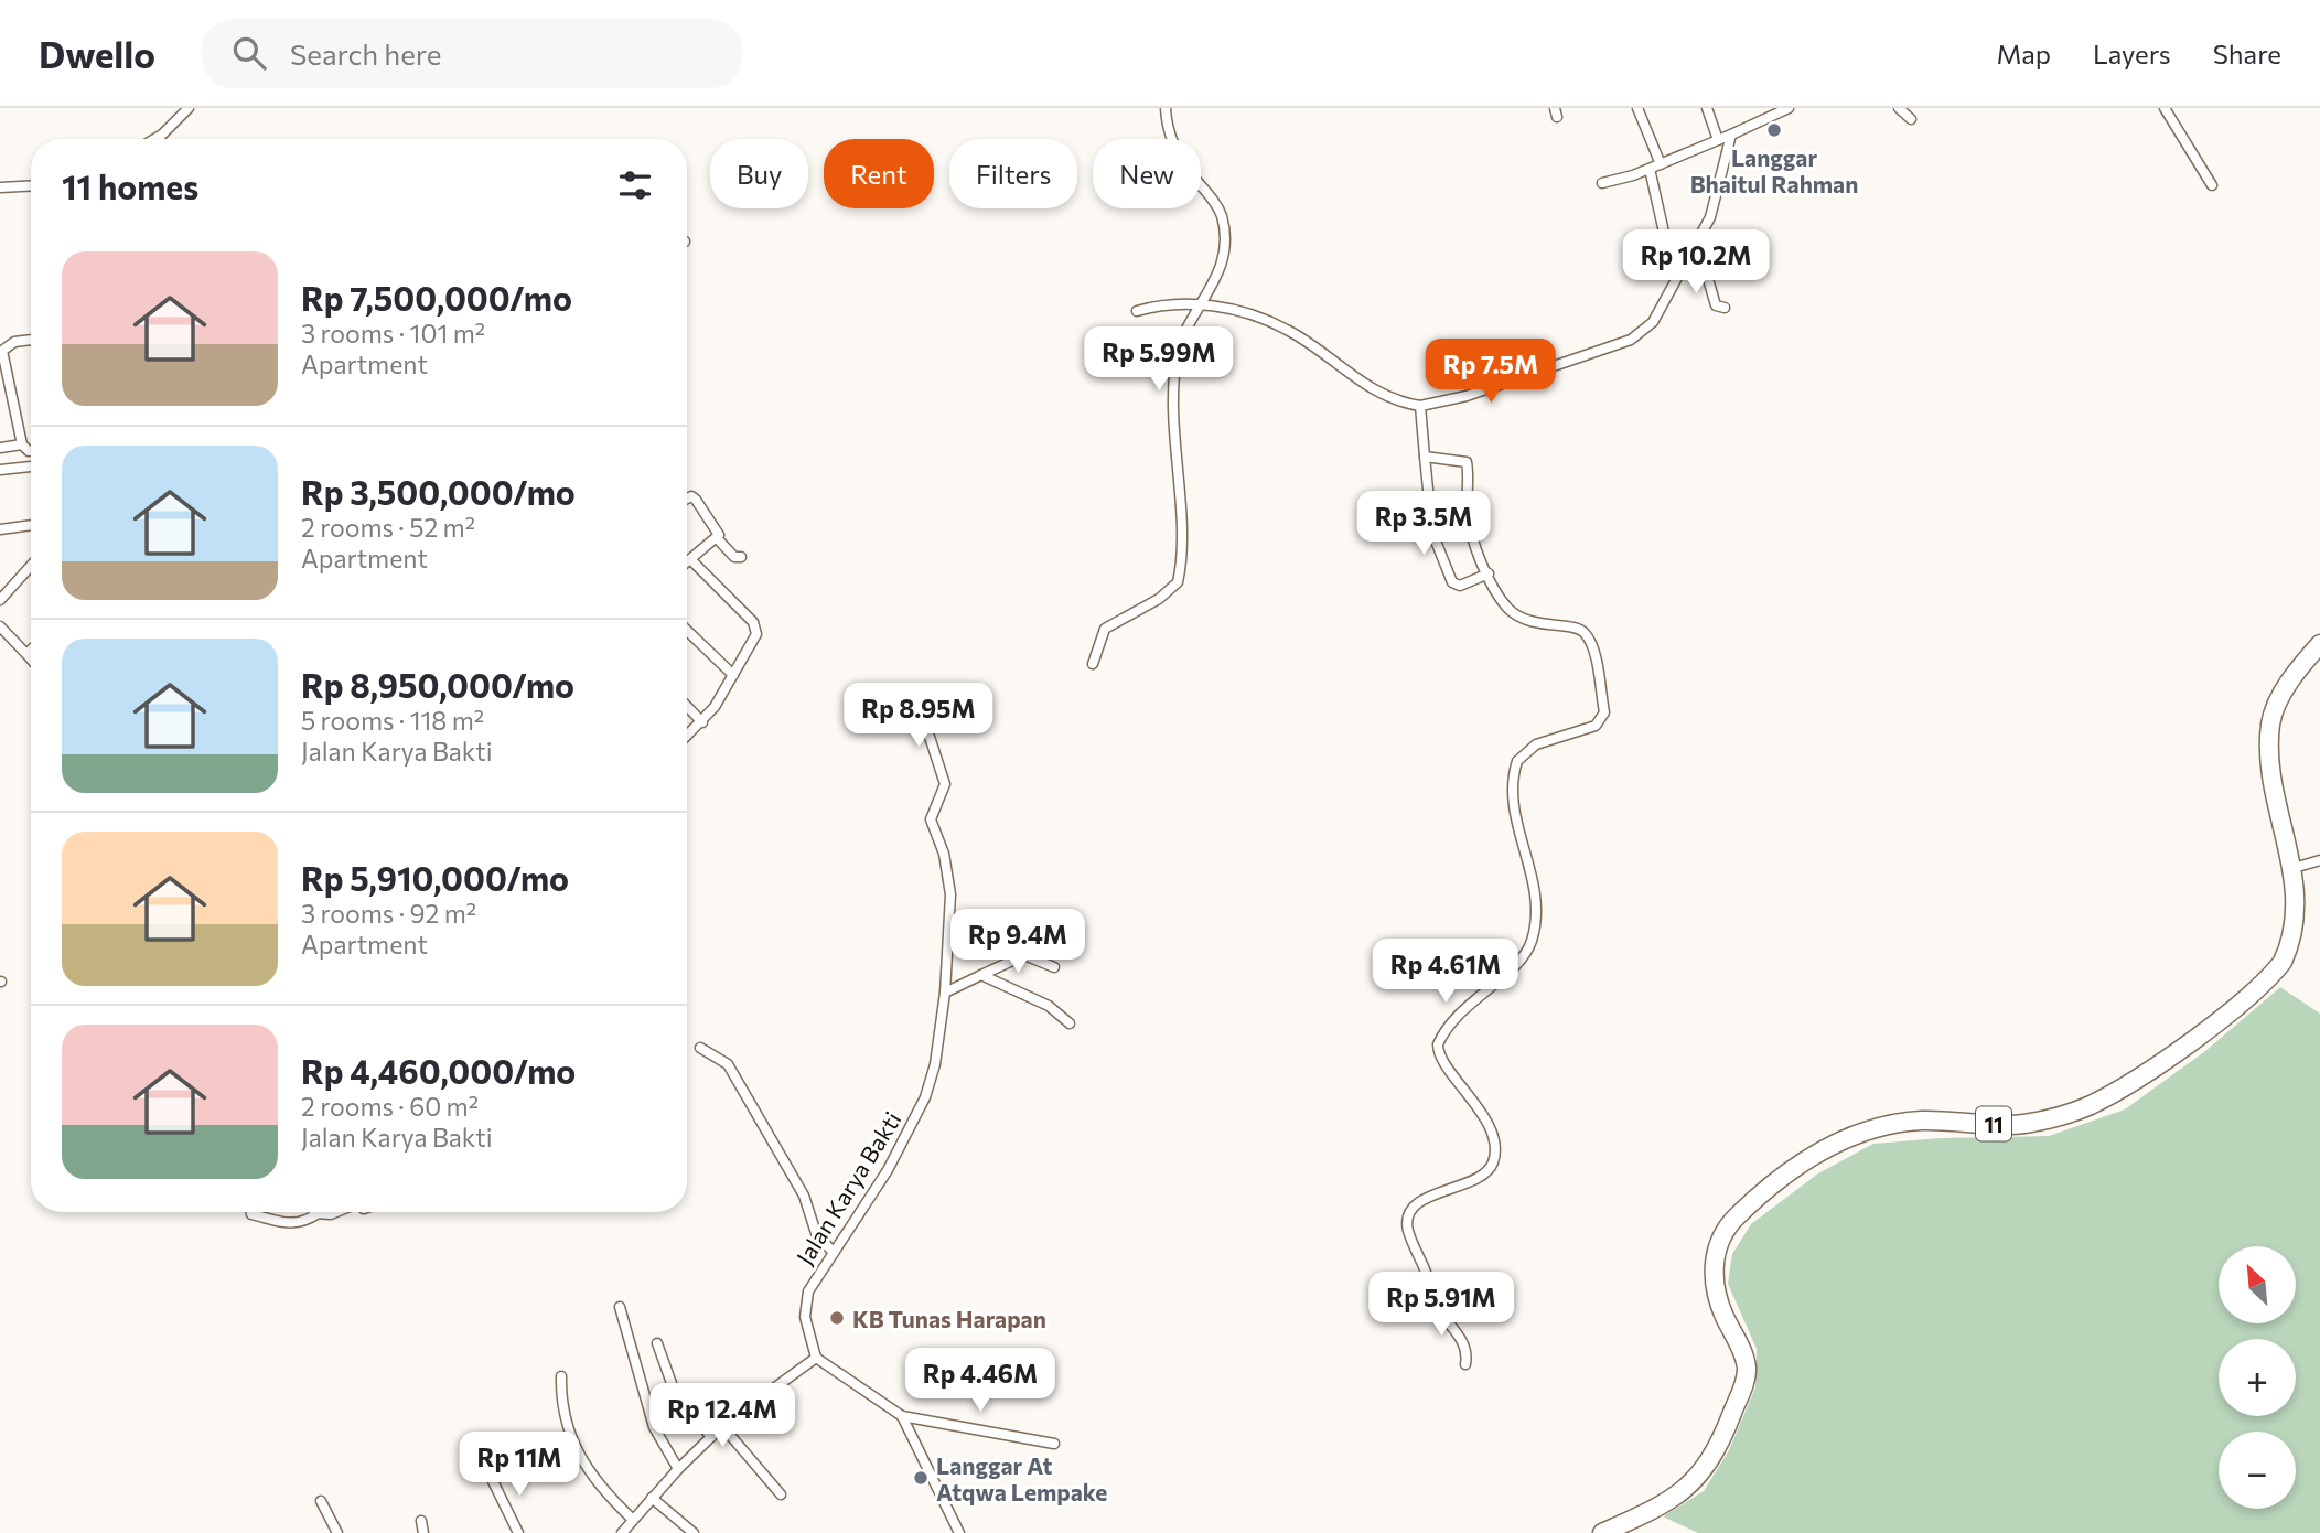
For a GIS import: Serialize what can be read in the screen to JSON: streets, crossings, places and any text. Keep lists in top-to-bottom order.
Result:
{
  "streets": {
    "highway": ["11"],
    "street": ["Jalan Karya Bakti"]
  },
  "places": ["Langgar Bhaitul Rahman", "KB Tunas Harapan", "Langgar At Atqwa Lempake"],
  "north": "top left",
  "page": {
    "header": "Dwello",
    "search": "Search here",
    "nav": ["Map", "Layers", "Share"],
    "chip": [
      "Buy",
      "Rent",
      "Filters",
      "New"
    ],
    "heading": "11 homes",
    "price": [
      "Rp 10.2M",
      "Rp 5.99M",
      "Rp 7.5M",
      "Rp 3.5M",
      "Rp 8.95M",
      "Rp 9.4M",
      "Rp 4.61M",
      "Rp 5.91M",
      "Rp 4.46M",
      "Rp 12.4M",
      "Rp 11M"
    ],
    "list": [
      {
        "name": "Rp 7,500,000/mo",
        "note": "3 rooms · 101 m² · Apartment"
      },
      {
        "name": "Rp 3,500,000/mo",
        "note": "2 rooms · 52 m² · Apartment"
      },
      {
        "name": "Rp 8,950,000/mo",
        "note": "5 rooms · 118 m² · Jalan Karya Bakti"
      },
      {
        "name": "Rp 5,910,000/mo",
        "note": "3 rooms · 92 m² · Apartment"
      },
      {
        "name": "Rp 4,460,000/mo",
        "note": "2 rooms · 60 m² · Jalan Karya Bakti"
      }
    ],
    "map_buttons": ["+", "−"]
  }
}
